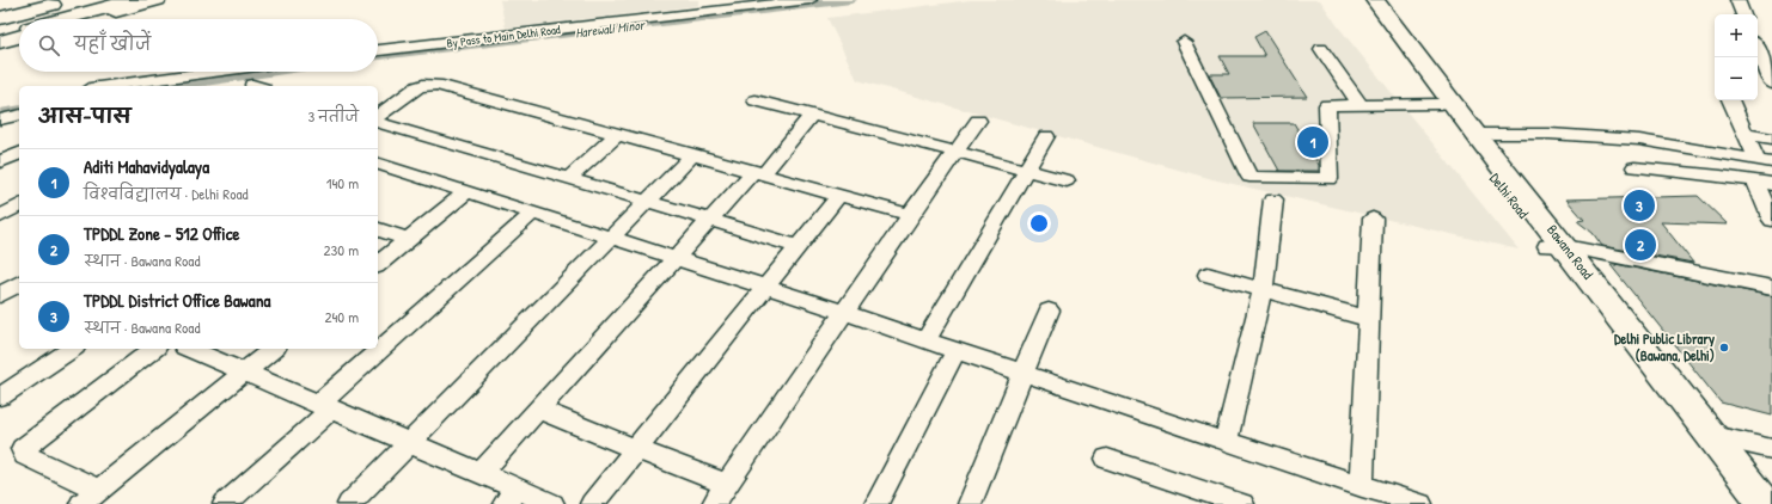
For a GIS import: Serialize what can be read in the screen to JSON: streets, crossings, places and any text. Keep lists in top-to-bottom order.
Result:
{
  "streets": {
    "main road": ["Delhi Road", "Bawana Road"],
    "street": ["By Pass to Main Delhi Road"]
  },
  "crossings": [
    ["Delhi Road", "Bawana Road"]
  ],
  "water": ["Harewali Minor"],
  "places": ["Delhi Public Library (Bawana, Delhi)"],
  "page": {
    "map_buttons": ["+", "−"],
    "search": "यहाँ खोजें",
    "heading": ["आस-पास", "3 नतीजे"],
    "pins": ["1", "3", "2"],
    "list": [
      {
        "mark": "1",
        "name": "Aditi Mahavidyalaya",
        "note": "विश्वविद्यालय · Delhi Road",
        "value": "140 m"
      },
      {
        "mark": "2",
        "name": "TPDDL Zone - 512 Office",
        "note": "स्थान · Bawana Road",
        "value": "230 m"
      },
      {
        "mark": "3",
        "name": "TPDDL District Office Bawana",
        "note": "स्थान · Bawana Road",
        "value": "240 m"
      }
    ]
  }
}
